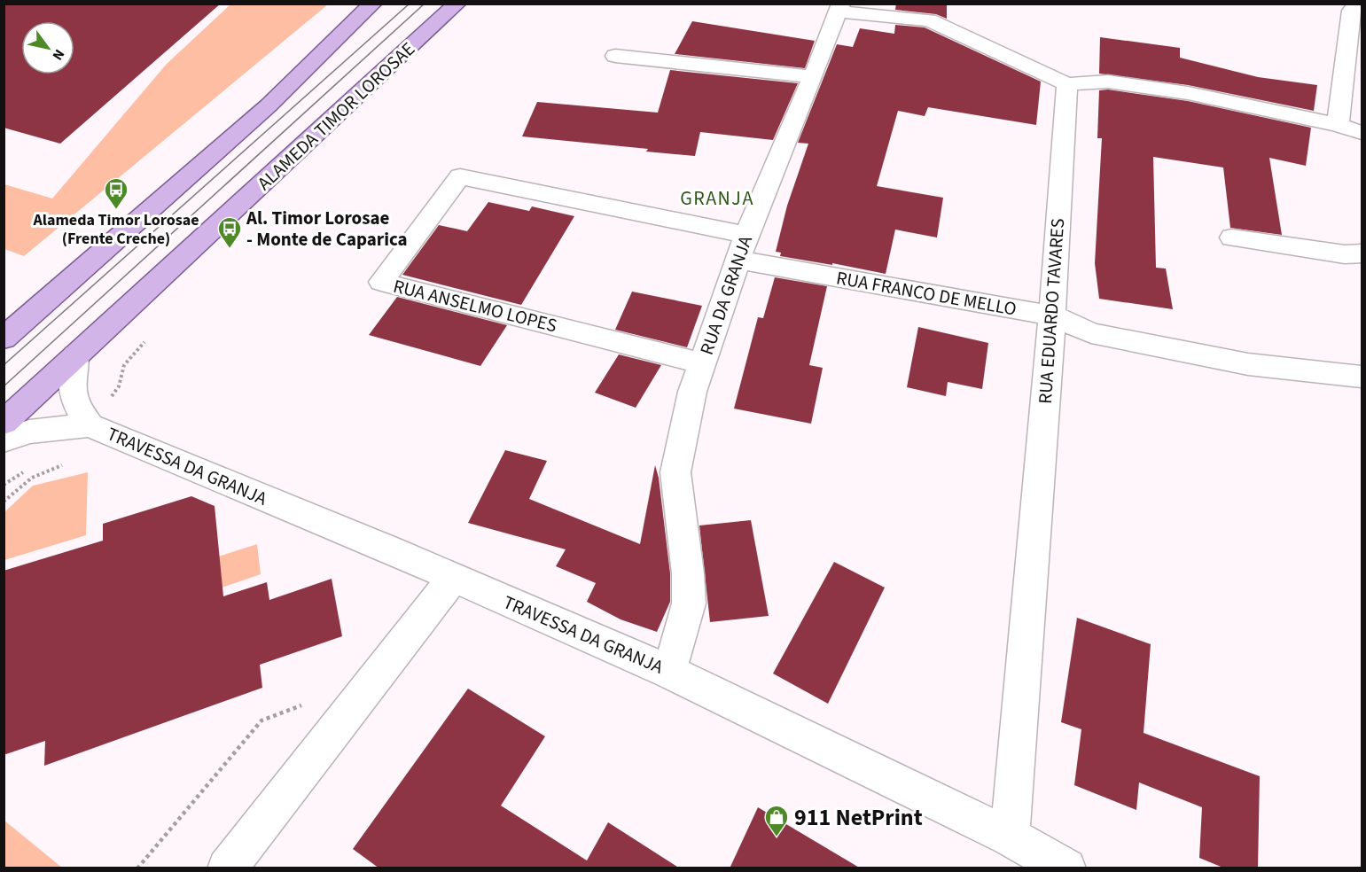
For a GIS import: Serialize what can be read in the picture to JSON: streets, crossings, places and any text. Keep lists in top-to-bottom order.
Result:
{
  "streets": {
    "main road": ["ALAMEDA TIMOR LOROSAE"],
    "street": [
      "RUA FRANCO DE MELLO",
      "RUA DA GRANJA",
      "RUA ANSELMO LOPES",
      "RUA EDUARDO TAVARES",
      "TRAVESSA DA GRANJA"
    ]
  },
  "crossings": [
    ["ALAMEDA TIMOR LOROSAE", "TRAVESSA DA GRANJA"],
    ["RUA FRANCO DE MELLO", "RUA DA GRANJA"],
    ["RUA FRANCO DE MELLO", "RUA ANSELMO LOPES"],
    ["RUA FRANCO DE MELLO", "RUA EDUARDO TAVARES"],
    ["RUA DA GRANJA", "RUA ANSELMO LOPES"],
    ["RUA DA GRANJA", "RUA EDUARDO TAVARES"],
    ["RUA DA GRANJA", "TRAVESSA DA GRANJA"],
    ["RUA EDUARDO TAVARES", "TRAVESSA DA GRANJA"]
  ],
  "districts": ["GRANJA"],
  "places": {
    "bus stop": ["Alameda Timor Lorosae (Frente Creche)", "Al. Timor Lorosae - Monte de Caparica"],
    "shop": ["911 NetPrint"]
  },
  "north": "bottom right"
}
